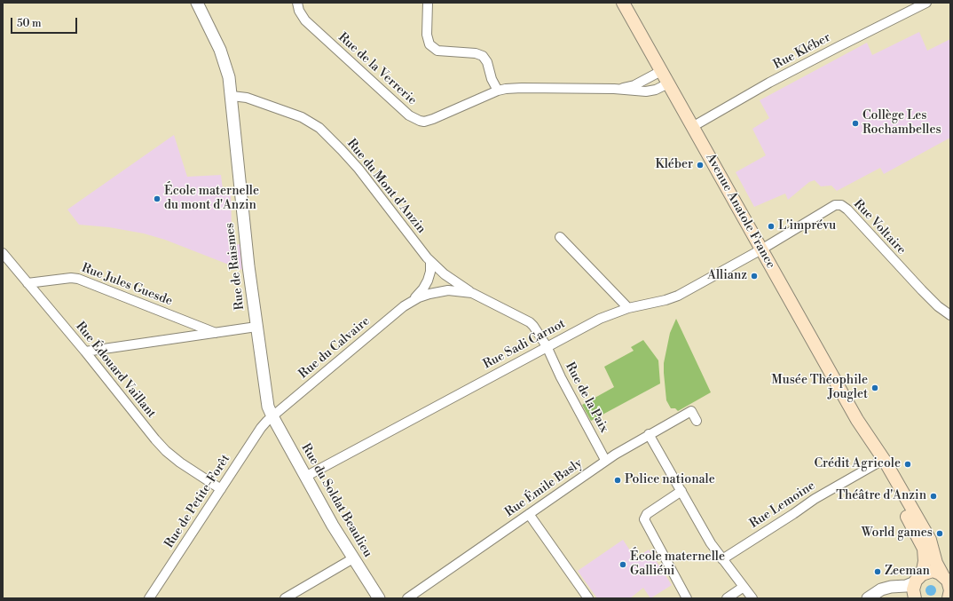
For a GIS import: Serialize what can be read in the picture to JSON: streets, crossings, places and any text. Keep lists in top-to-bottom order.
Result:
{
  "streets": {
    "main road": ["Avenue Anatole France"],
    "street": [
      "Rue Kléber",
      "Rue de la Verrerie",
      "Rue du Mont d'Anzin",
      "Rue Voltaire",
      "Rue de Raismes",
      "Rue Jules Guesde",
      "Rue Sadi Carnot",
      "Rue du Calvaire",
      "Rue Édouard Vaillant",
      "Rue de la Paix",
      "Rue Émile Basly",
      "Rue du Soldat Beaulieu",
      "Rue de Petite-Forêt",
      "Rue Lemoine"
    ]
  },
  "crossings": [
    ["Rue Kléber", "Avenue Anatole France"],
    ["Rue de la Verrerie", "Avenue Anatole France"],
    ["Rue du Mont d'Anzin", "Rue de Raismes"],
    ["Rue du Mont d'Anzin", "Rue du Calvaire"],
    ["Avenue Anatole France", "Rue Voltaire"],
    ["Avenue Anatole France", "Rue Sadi Carnot"],
    ["Avenue Anatole France", "Rue Lemoine"],
    ["Rue Voltaire", "Rue Sadi Carnot"],
    ["Rue de Raismes", "Rue du Calvaire"],
    ["Rue de Raismes", "Rue du Soldat Beaulieu"],
    ["Rue de Raismes", "Rue de Petite-Forêt"],
    ["Rue Jules Guesde", "Rue Édouard Vaillant"],
    ["Rue Sadi Carnot", "Rue du Calvaire"],
    ["Rue Sadi Carnot", "Rue de la Paix"],
    ["Rue Sadi Carnot", "Rue du Soldat Beaulieu"],
    ["Rue du Calvaire", "Rue de la Paix"],
    ["Rue du Calvaire", "Rue du Soldat Beaulieu"],
    ["Rue du Calvaire", "Rue de Petite-Forêt"],
    ["Rue Édouard Vaillant", "Rue de Petite-Forêt"],
    ["Rue de la Paix", "Rue Émile Basly"],
    ["Rue du Soldat Beaulieu", "Rue de Petite-Forêt"]
  ],
  "places": [
    "Collège Les Rochambelles",
    "Kléber",
    "École maternelle du mont d'Anzin",
    "L'imprévu",
    "Allianz",
    "Musée Théophile Jouglet",
    "Crédit Agricole",
    "Police nationale",
    "Théâtre d'Anzin",
    "World games",
    "École maternelle Galliéni",
    "Zeeman"
  ],
  "scale_bar": "50 m"
}
